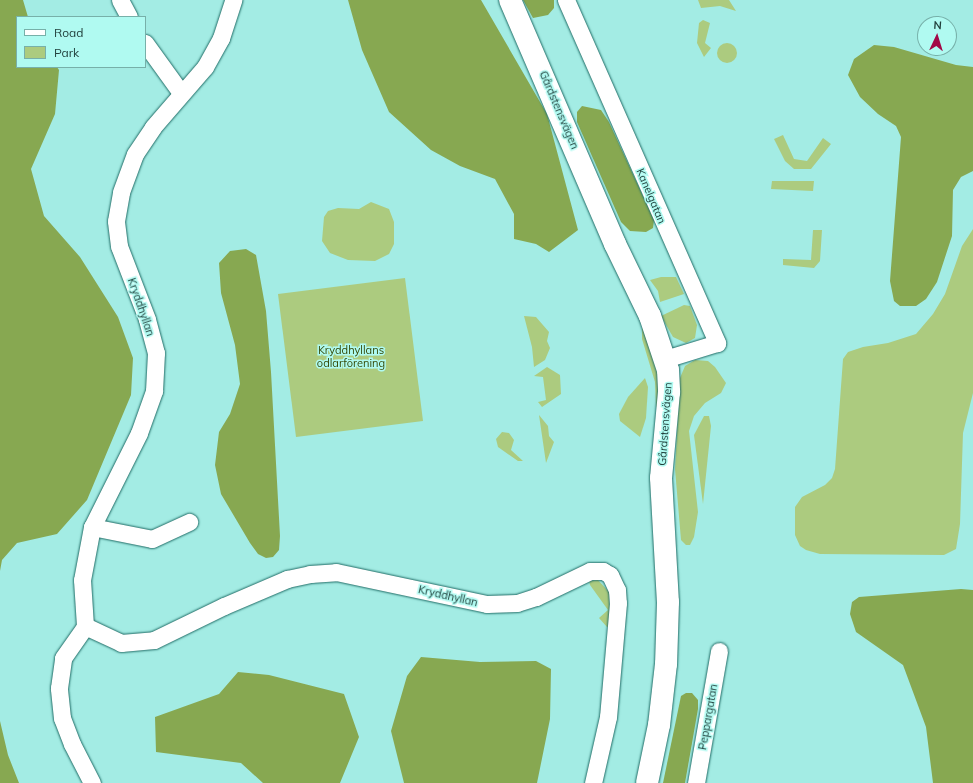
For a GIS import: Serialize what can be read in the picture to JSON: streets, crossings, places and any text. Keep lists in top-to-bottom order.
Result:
{
  "streets": {
    "street": [
      "Gårdstensvägen",
      "Kanelgatan",
      "Kryddhyllan",
      "Peppargatan"
    ]
  },
  "crossings": [
    ["Gårdstensvägen", "Kanelgatan"]
  ],
  "parks": ["Kryddhyllans odlarförening"],
  "legend": ["Road", "Park"],
  "north": "top"
}
